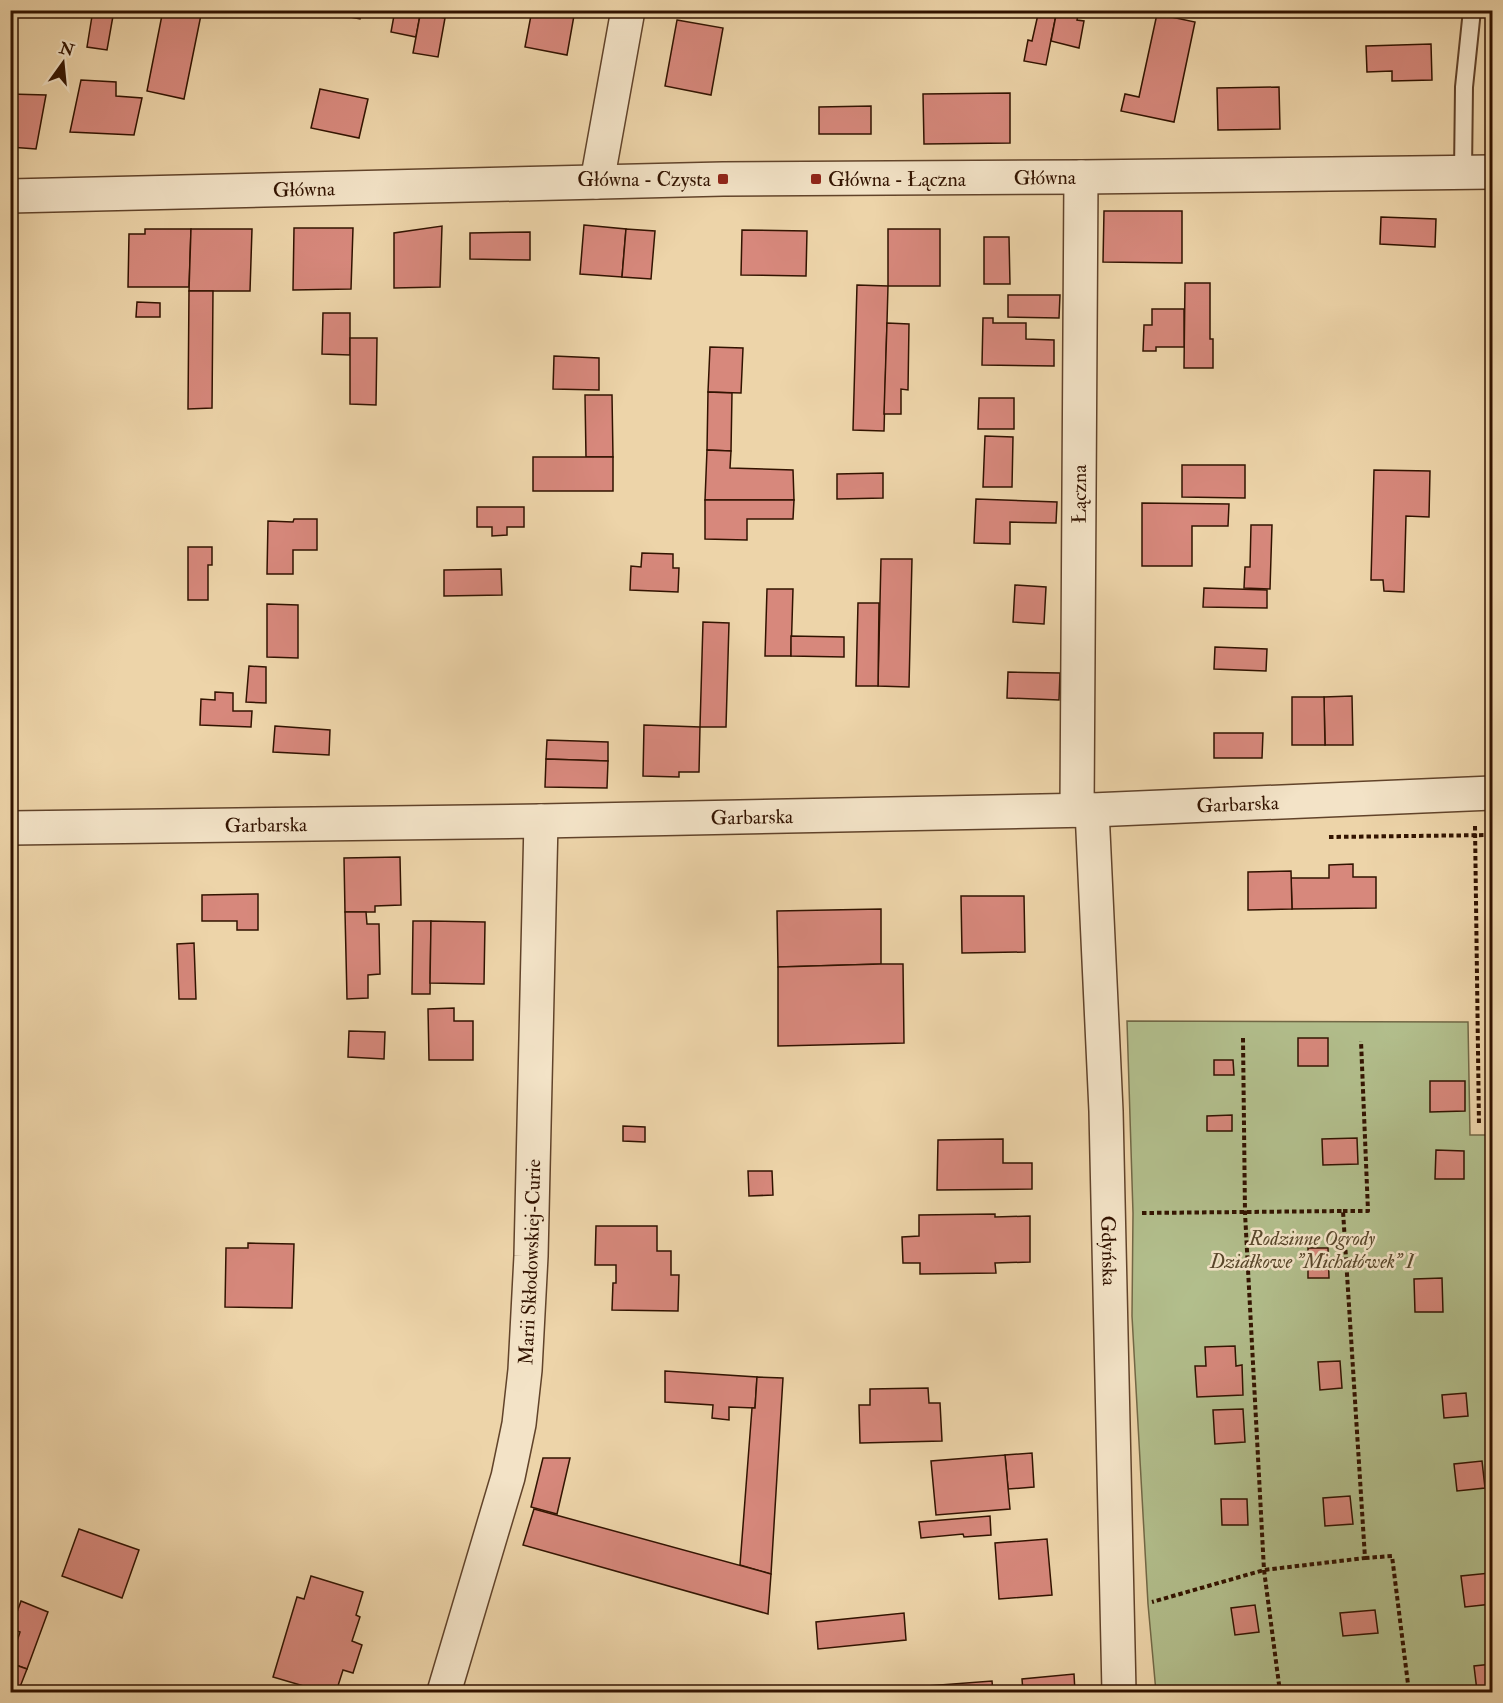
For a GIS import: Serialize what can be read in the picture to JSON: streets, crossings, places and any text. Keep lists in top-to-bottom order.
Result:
{
  "streets": {
    "street": [
      "Główna",
      "Łączna",
      "Garbarska",
      "Gdyńska",
      "Marii Skłodowskiej-Curie"
    ]
  },
  "crossings": [
    ["Główna", "Łączna"],
    ["Łączna", "Garbarska"],
    ["Łączna", "Gdyńska"],
    ["Garbarska", "Gdyńska"],
    ["Garbarska", "Marii Skłodowskiej-Curie"]
  ],
  "parks": ["Rodzinne Ogrody Działkowe \"Michałówek\" I"],
  "places": {
    "transit": ["Główna - Czysta", "Główna - Łączna"]
  },
  "north": "top"
}
